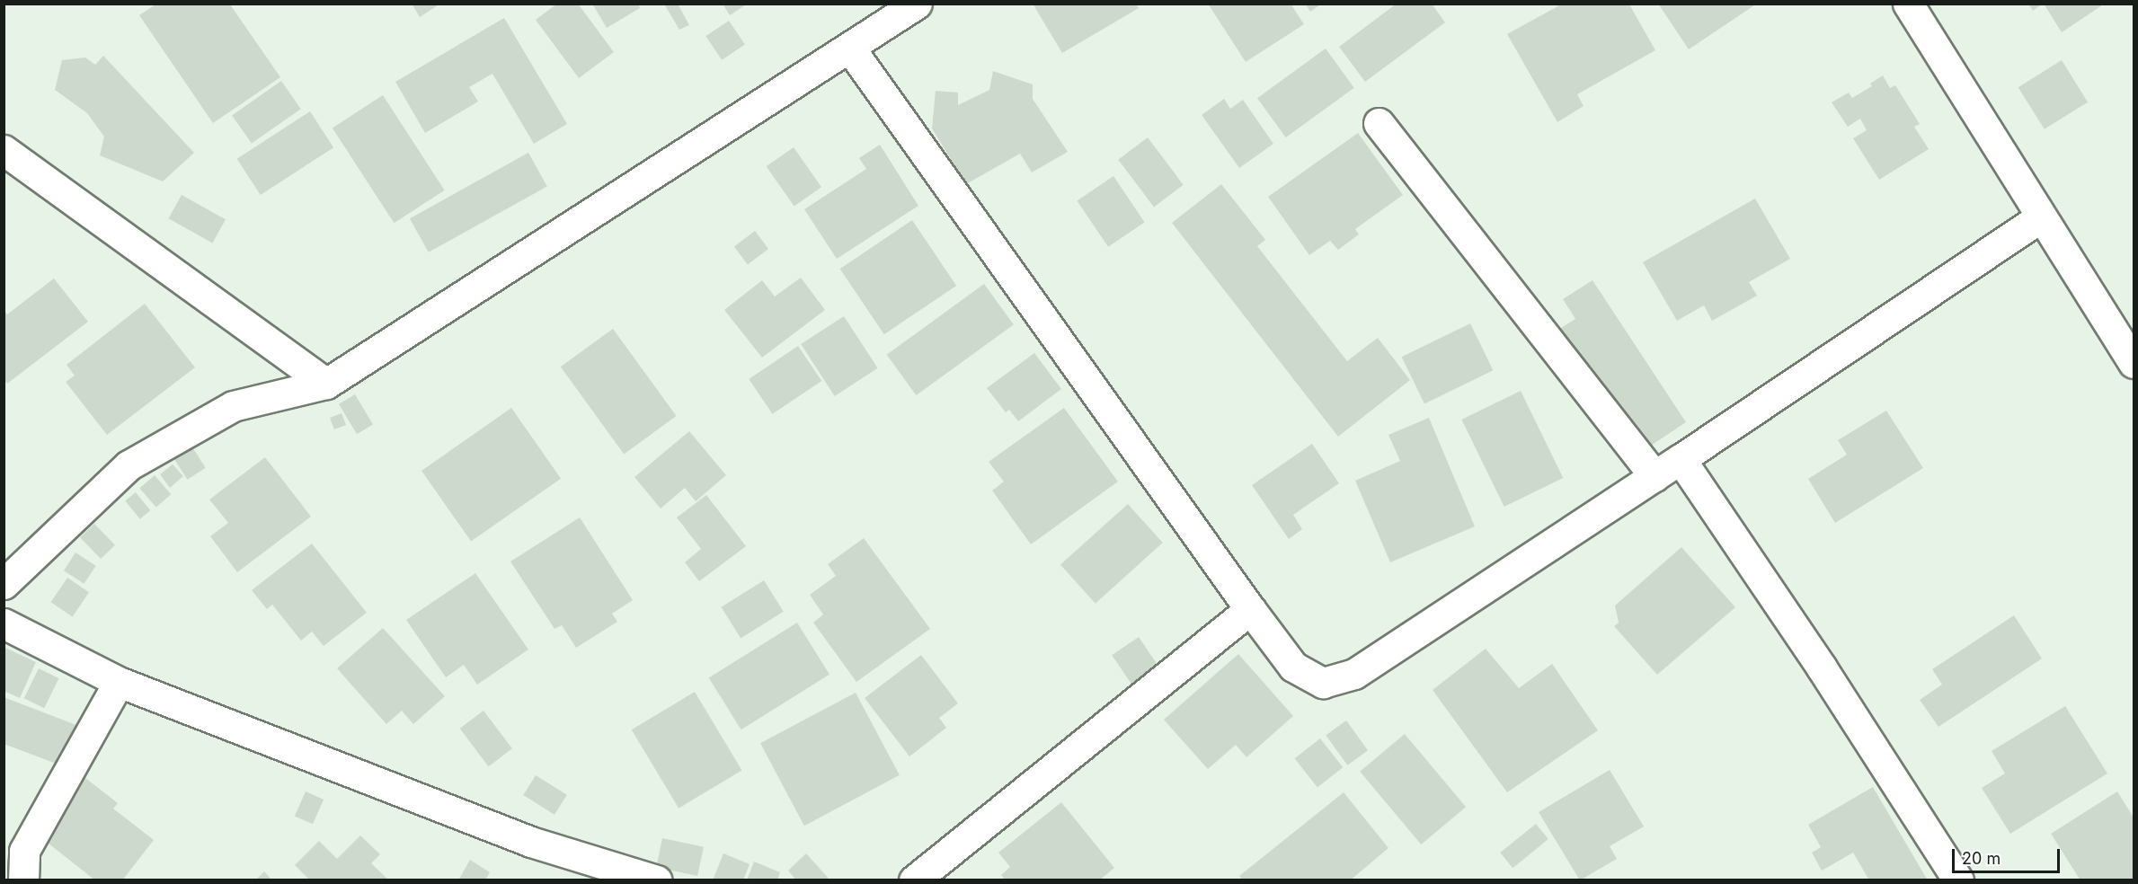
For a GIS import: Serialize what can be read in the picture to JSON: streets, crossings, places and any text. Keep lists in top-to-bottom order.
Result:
{
  "scale_bar": "20 m"
}
